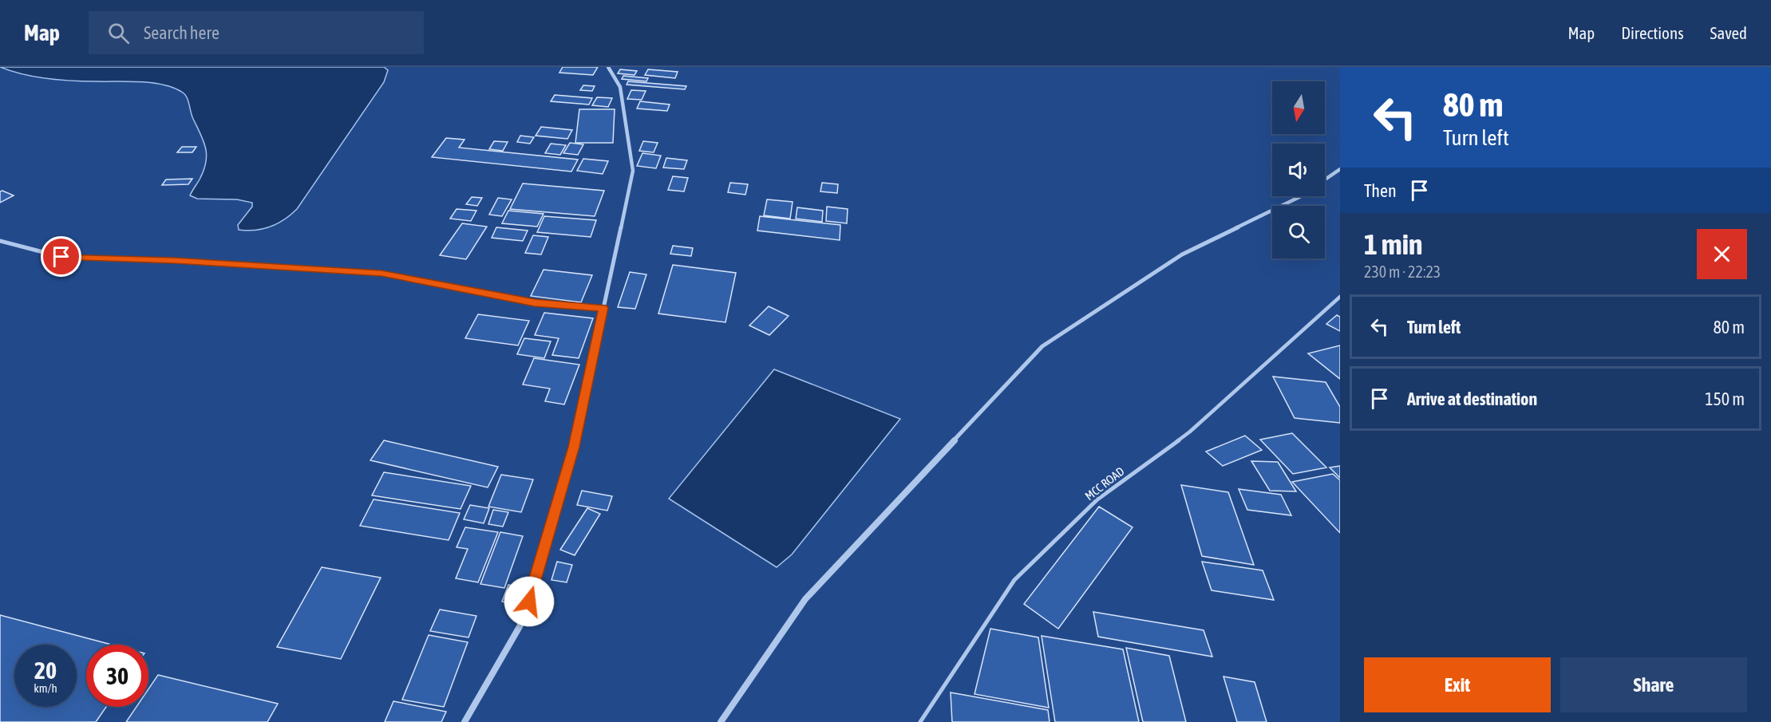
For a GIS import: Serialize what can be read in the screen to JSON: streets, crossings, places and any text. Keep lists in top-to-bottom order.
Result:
{
  "streets": {
    "lane": ["MCC ROAD"]
  },
  "north": "bottom",
  "page": {
    "header": "Map",
    "search": "Search here",
    "nav": ["Map", "Directions", "Saved"],
    "turn": ["80 m", "Turn left"],
    "then": "Then",
    "heading": ["1 min", "230 m · 22:23"],
    "list": [
      {
        "name": "Turn left",
        "value": "80 m"
      },
      {
        "name": "Arrive at destination",
        "value": "150 m"
      }
    ],
    "speed": "20 km/h",
    "limit": "30",
    "buttons": ["Exit", "Share"]
  }
}
